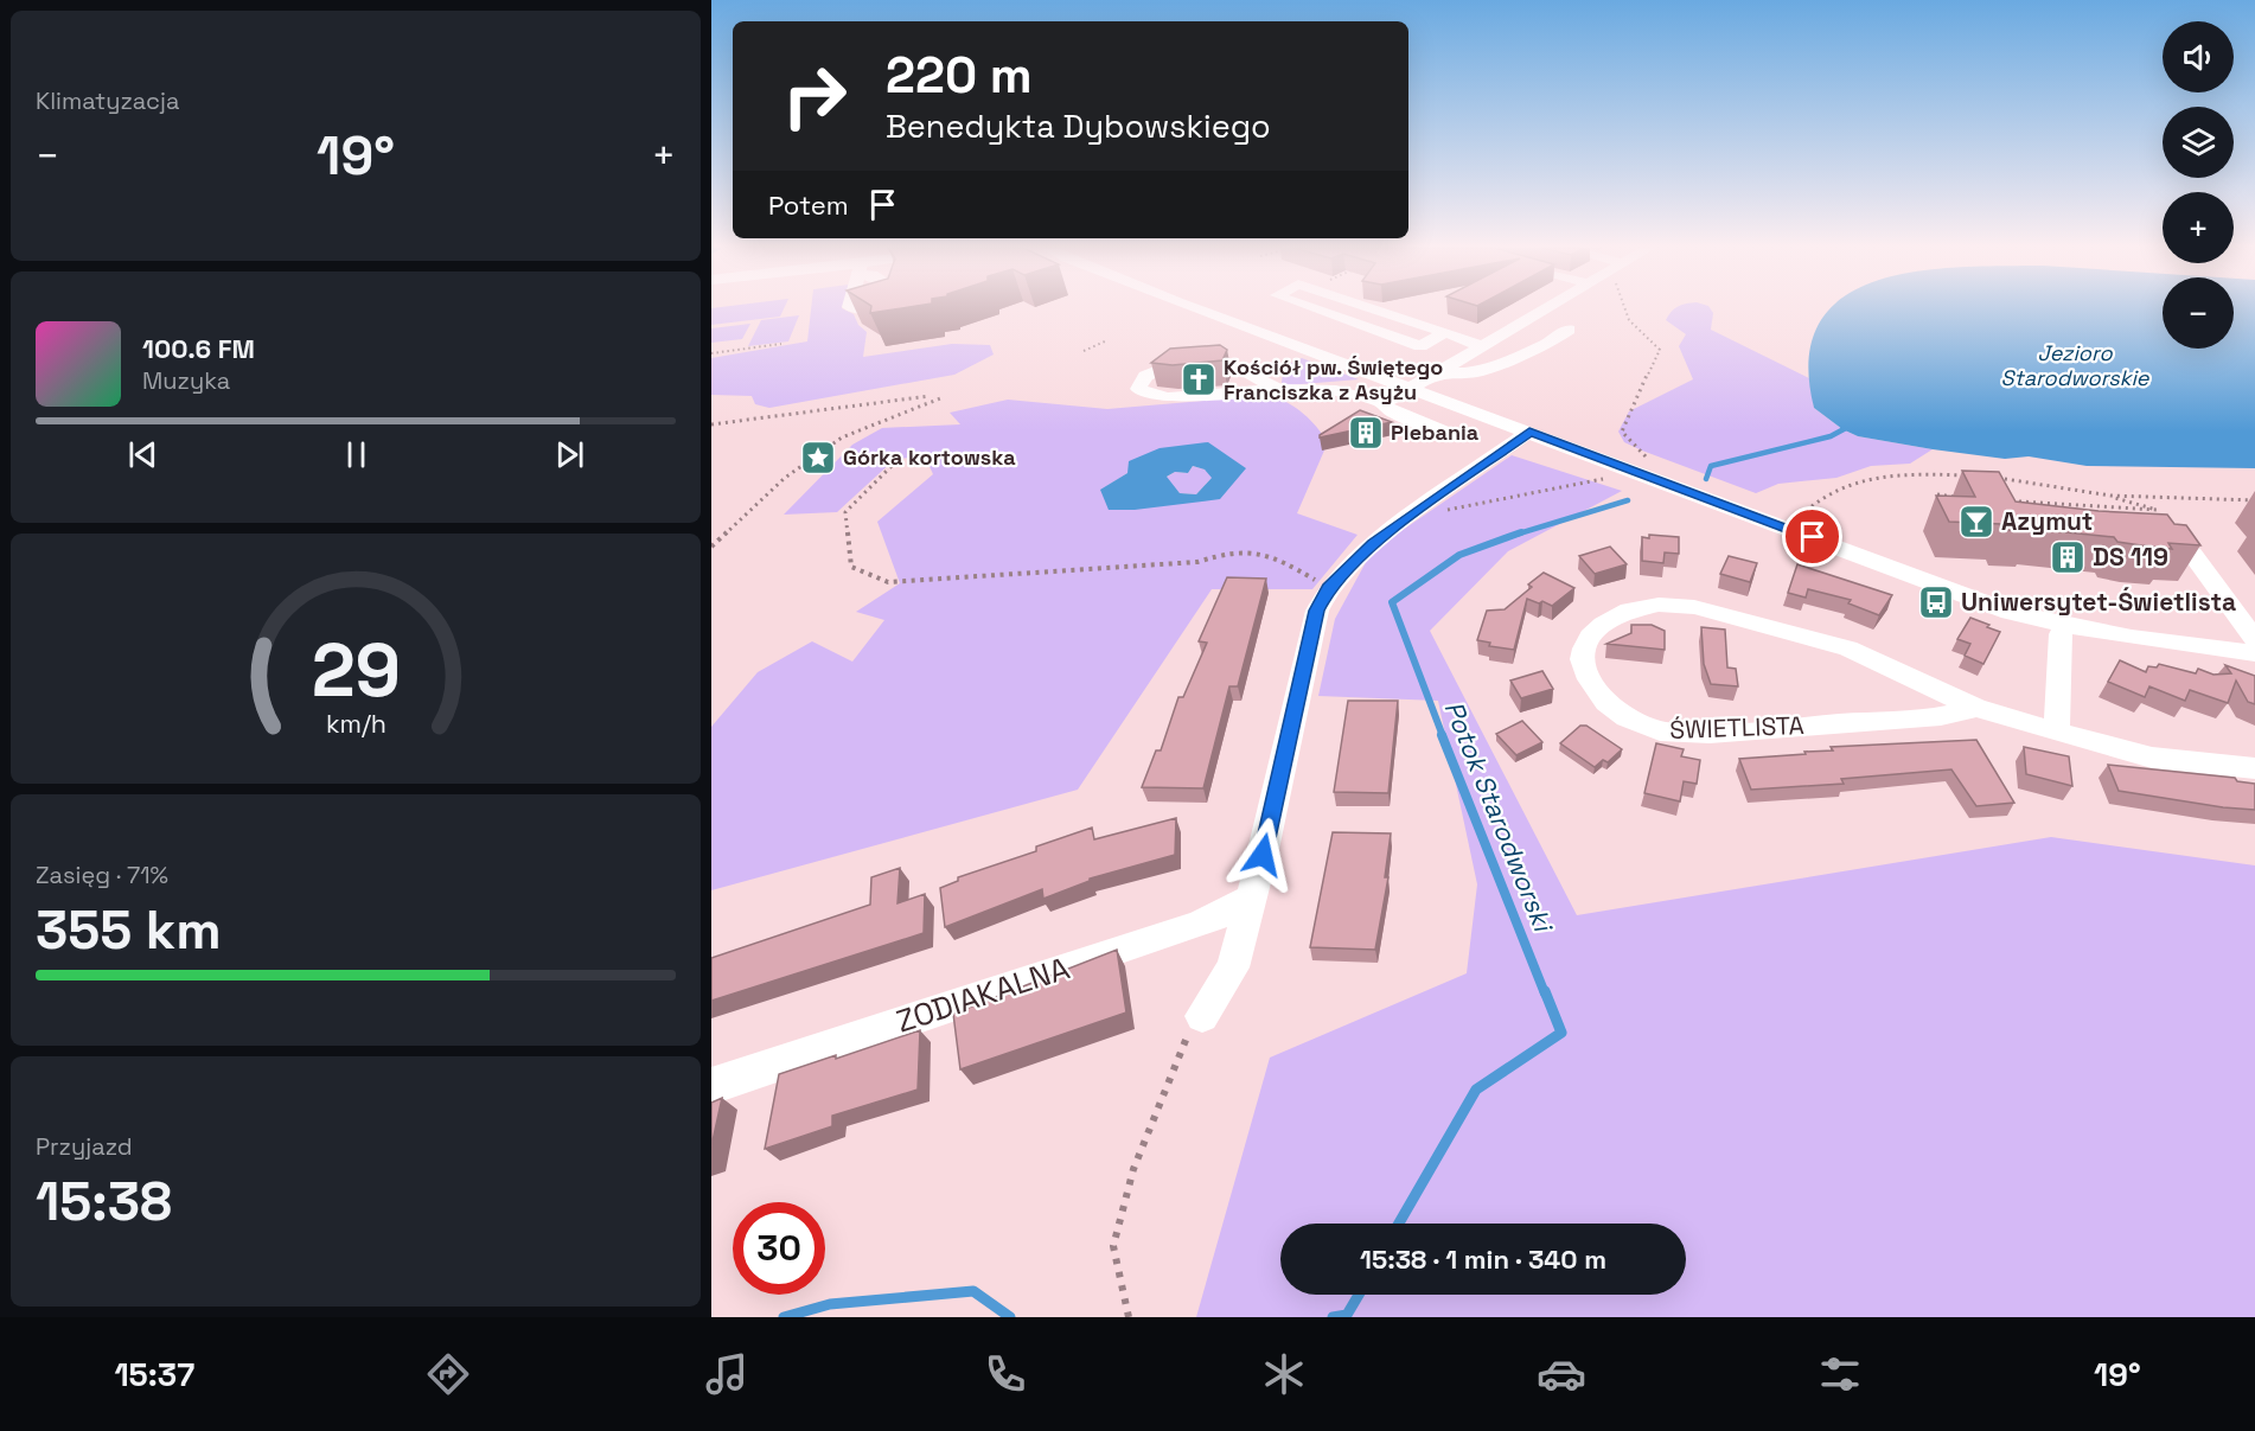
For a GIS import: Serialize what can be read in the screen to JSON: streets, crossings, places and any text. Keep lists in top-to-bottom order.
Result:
{
  "streets": {
    "street": ["ŚWIETLISTA", "ZODIAKALNA"]
  },
  "water": ["Jezioro Starodworskie", "Potok Starodworski"],
  "places": {
    "church": ["Kościół pw. Świętego Franciszka z Asyżu"],
    "building": ["Plebania", "DS 119"],
    "place": ["Górka kortowska"],
    "bar": ["Azymut"],
    "bus stop": ["Uniwersytet-Świetlista"]
  },
  "page": {
    "tile": [
      "Klimatyzacja",
      ["Zasięg · 71%", "355 km"],
      ["Przyjazd", "15:38"]
    ],
    "map_buttons": ["+", "−"],
    "turn": ["220 m", "Benedykta Dybowskiego"],
    "heat": ["−", "19°", "+"],
    "then": "Potem",
    "song": ["100.6 FM", "Muzyka"],
    "limit": "30",
    "trip": "15:38 · 1 min · 340 m",
    "tabs": ["15:37", "19°"],
    "gauge": ["29", "km/h"]
  }
}
